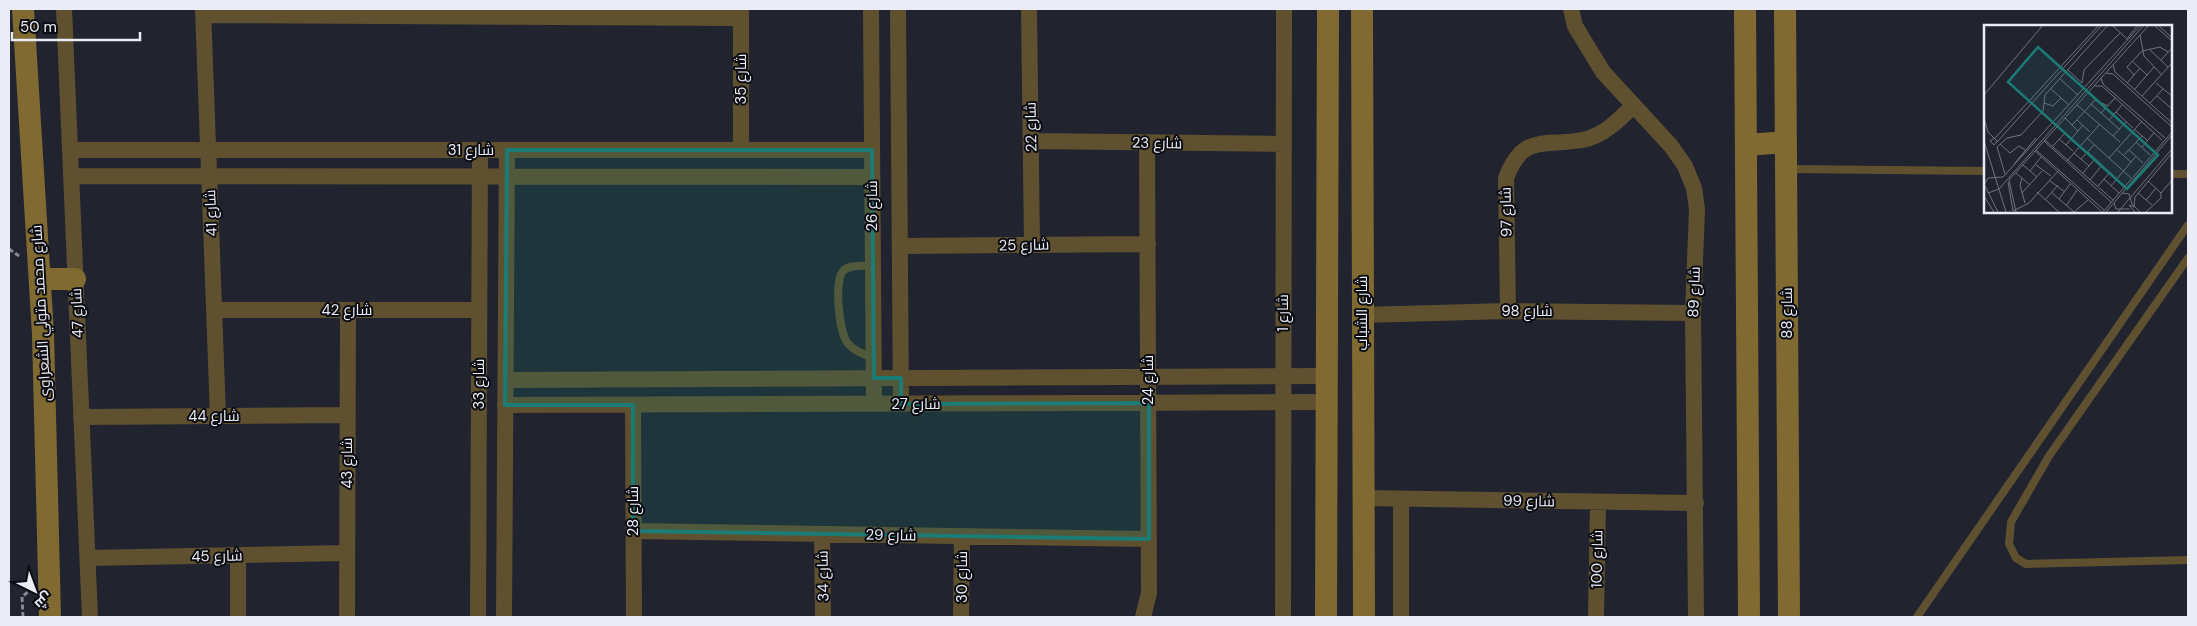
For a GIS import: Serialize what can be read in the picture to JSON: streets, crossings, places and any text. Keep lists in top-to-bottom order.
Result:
{
  "streets": {
    "street": [
      "شارع 35",
      "شارع 22",
      "شارع 23",
      "شارع 31",
      "شارع 26",
      "شارع 97",
      "شارع 41",
      "شارع 25",
      "شارع 89",
      "شارع 42",
      "شارع 98",
      "شارع محمد متولي الشعراوى",
      "شارع 47",
      "شارع 1",
      "شارع الشباب",
      "شارع 88",
      "شارع 24",
      "شارع 33",
      "شارع 27",
      "شارع 44",
      "شارع 43",
      "شارع 99",
      "شارع 28",
      "شارع 29",
      "شارع 45",
      "شارع 100",
      "شارع 34",
      "شارع 30"
    ]
  },
  "crossings": [
    ["شارع 35", "شارع 31"],
    ["شارع 22", "شارع 23"],
    ["شارع 22", "شارع 25"],
    ["شارع 23", "شارع 1"],
    ["شارع 23", "شارع 24"],
    ["شارع 31", "شارع 26"],
    ["شارع 31", "شارع 41"],
    ["شارع 31", "شارع 47"],
    ["شارع 31", "شارع 33"],
    ["شارع 26", "شارع 25"],
    ["شارع 26", "شارع 27"],
    ["شارع 97", "شارع 89"],
    ["شارع 97", "شارع 98"],
    ["شارع 41", "شارع 42"],
    ["شارع 41", "شارع 44"],
    ["شارع 25", "شارع 24"],
    ["شارع 89", "شارع 98"],
    ["شارع 89", "شارع 99"],
    ["شارع 42", "شارع 33"],
    ["شارع 42", "شارع 43"],
    ["شارع 98", "شارع الشباب"],
    ["شارع 47", "شارع 44"],
    ["شارع 47", "شارع 45"],
    ["شارع 1", "شارع 27"],
    ["شارع الشباب", "شارع 99"],
    ["شارع 24", "شارع 27"],
    ["شارع 24", "شارع 29"],
    ["شارع 33", "شارع 27"],
    ["شارع 27", "شارع 28"],
    ["شارع 44", "شارع 43"],
    ["شارع 43", "شارع 45"],
    ["شارع 99", "شارع 100"],
    ["شارع 28", "شارع 29"],
    ["شارع 29", "شارع 34"],
    ["شارع 29", "شارع 30"]
  ],
  "scale_bar": "50 m",
  "north": "bottom right"
}
